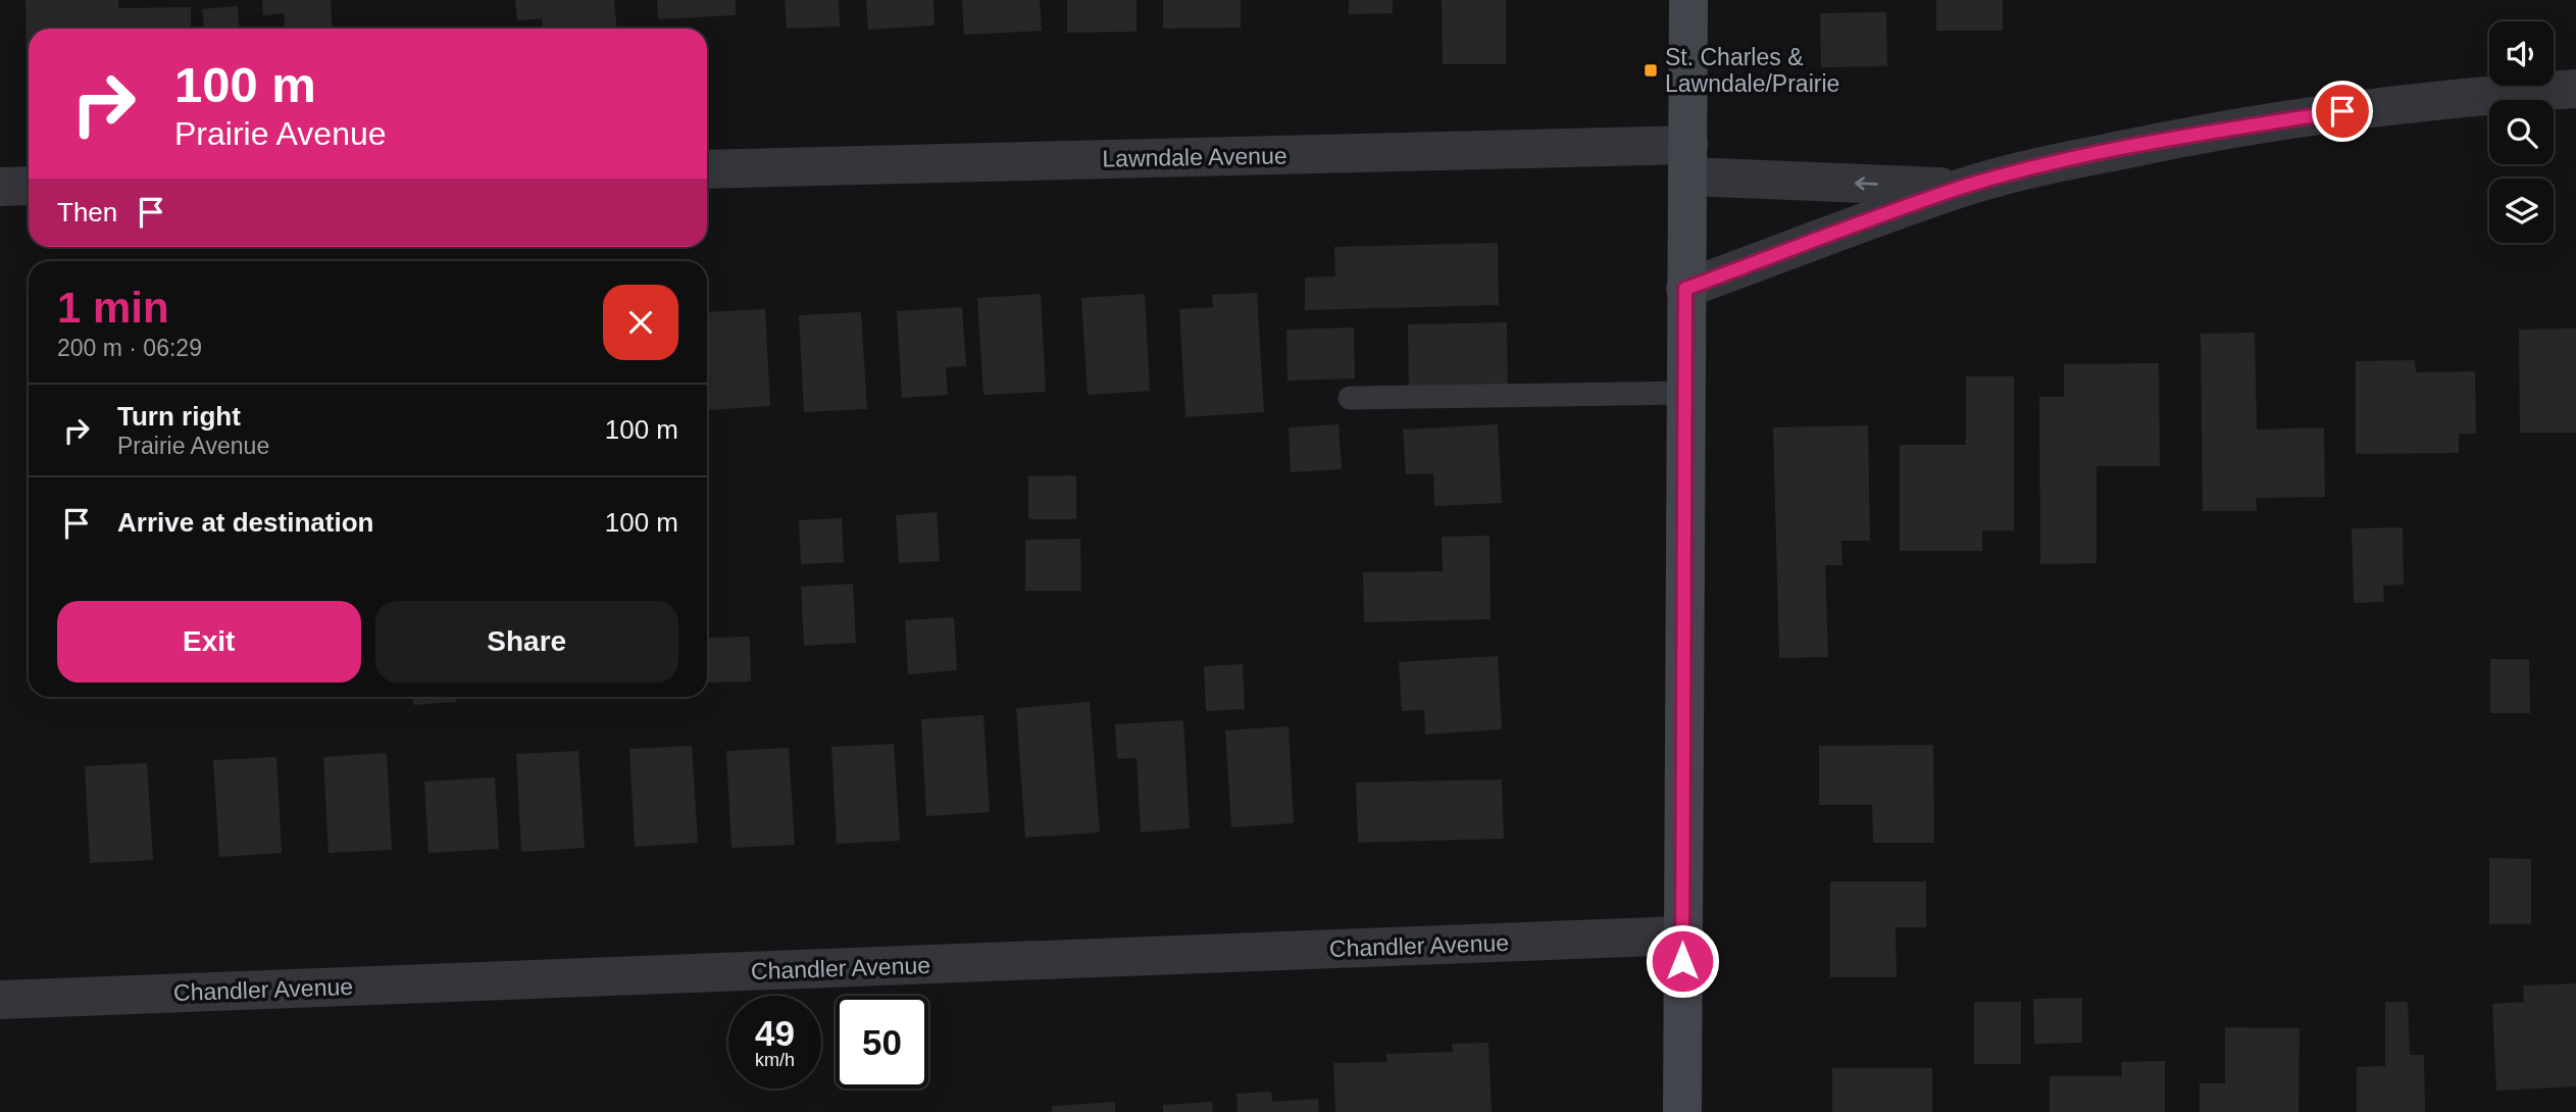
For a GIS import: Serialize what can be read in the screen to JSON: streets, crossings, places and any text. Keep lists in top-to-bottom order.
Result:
{
  "streets": {
    "street": ["Lawndale Avenue", "Chandler Avenue"]
  },
  "places": {
    "transit": ["St. Charles & Lawndale/Prairie"]
  },
  "page": {
    "turn": ["100 m", "Prairie Avenue"],
    "then": "Then",
    "heading": ["1 min", "200 m · 06:29"],
    "list": [
      {
        "name": "Turn right",
        "note": "Prairie Avenue",
        "value": "100 m"
      },
      {
        "name": "Arrive at destination",
        "value": "100 m"
      }
    ],
    "buttons": ["Exit", "Share"],
    "speed": "49 km/h",
    "limit": "50"
  }
}
